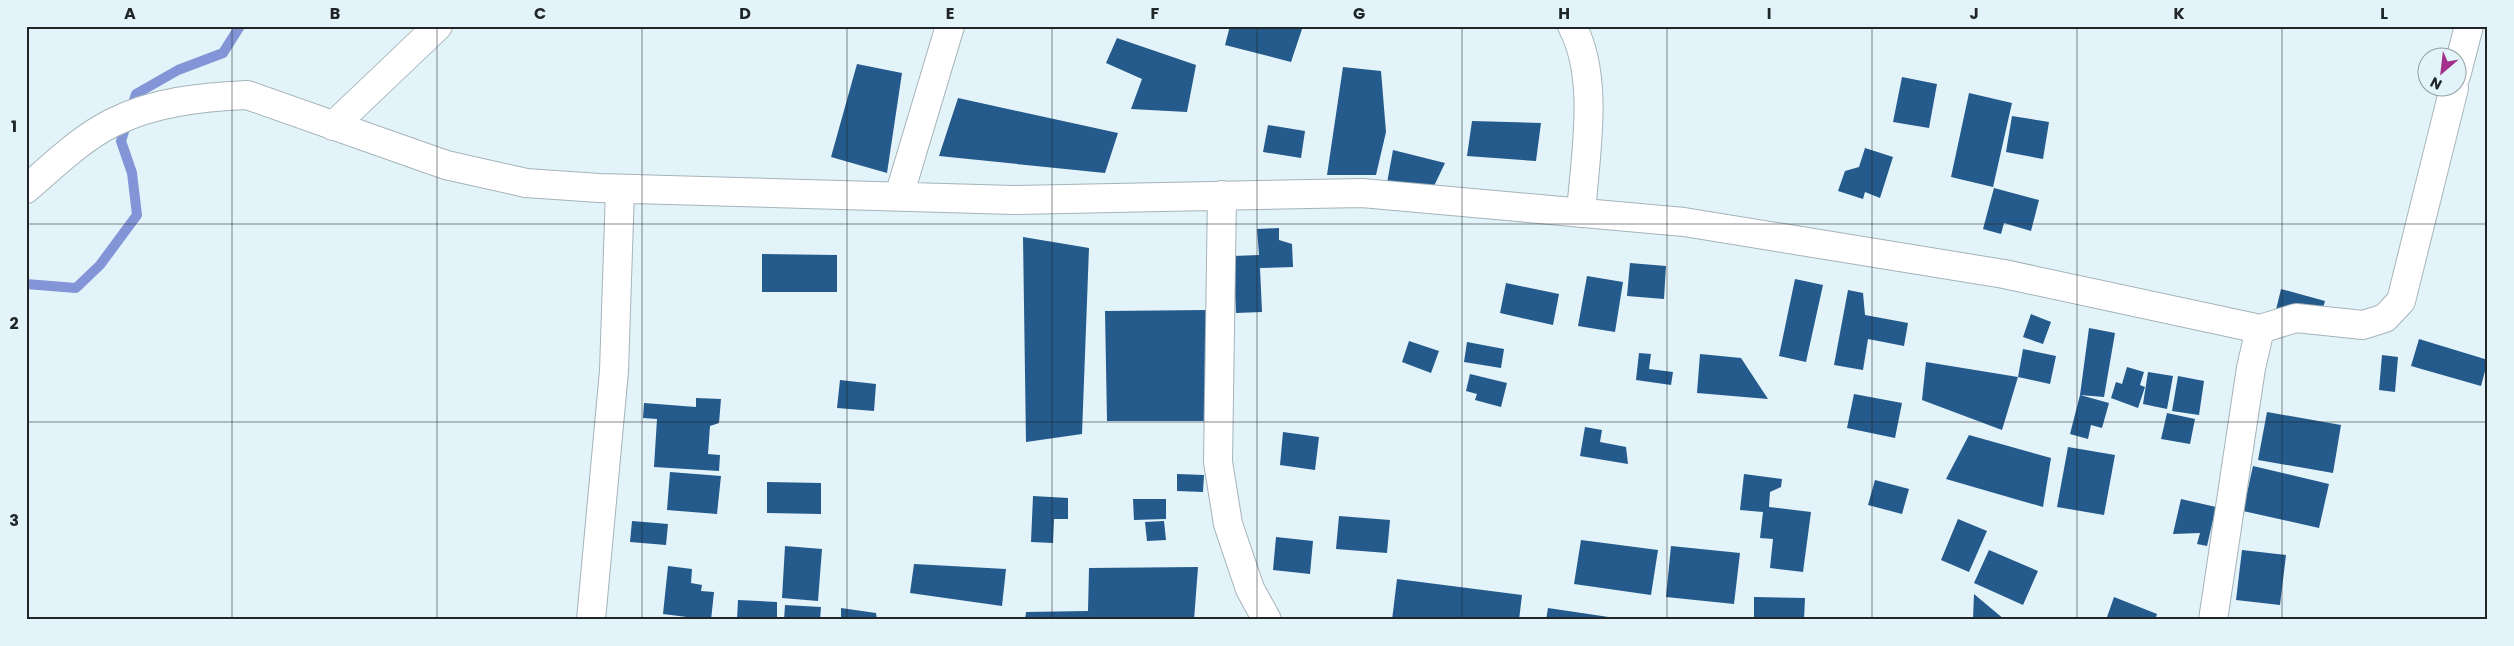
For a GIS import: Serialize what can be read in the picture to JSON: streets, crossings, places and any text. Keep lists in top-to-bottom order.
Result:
{
  "north": "bottom left",
  "grid": {
    "columns": [
      "A",
      "B",
      "C",
      "D",
      "E",
      "F",
      "G",
      "H",
      "I",
      "J",
      "K",
      "L"
    ],
    "rows": ["1", "2", "3"]
  }
}
